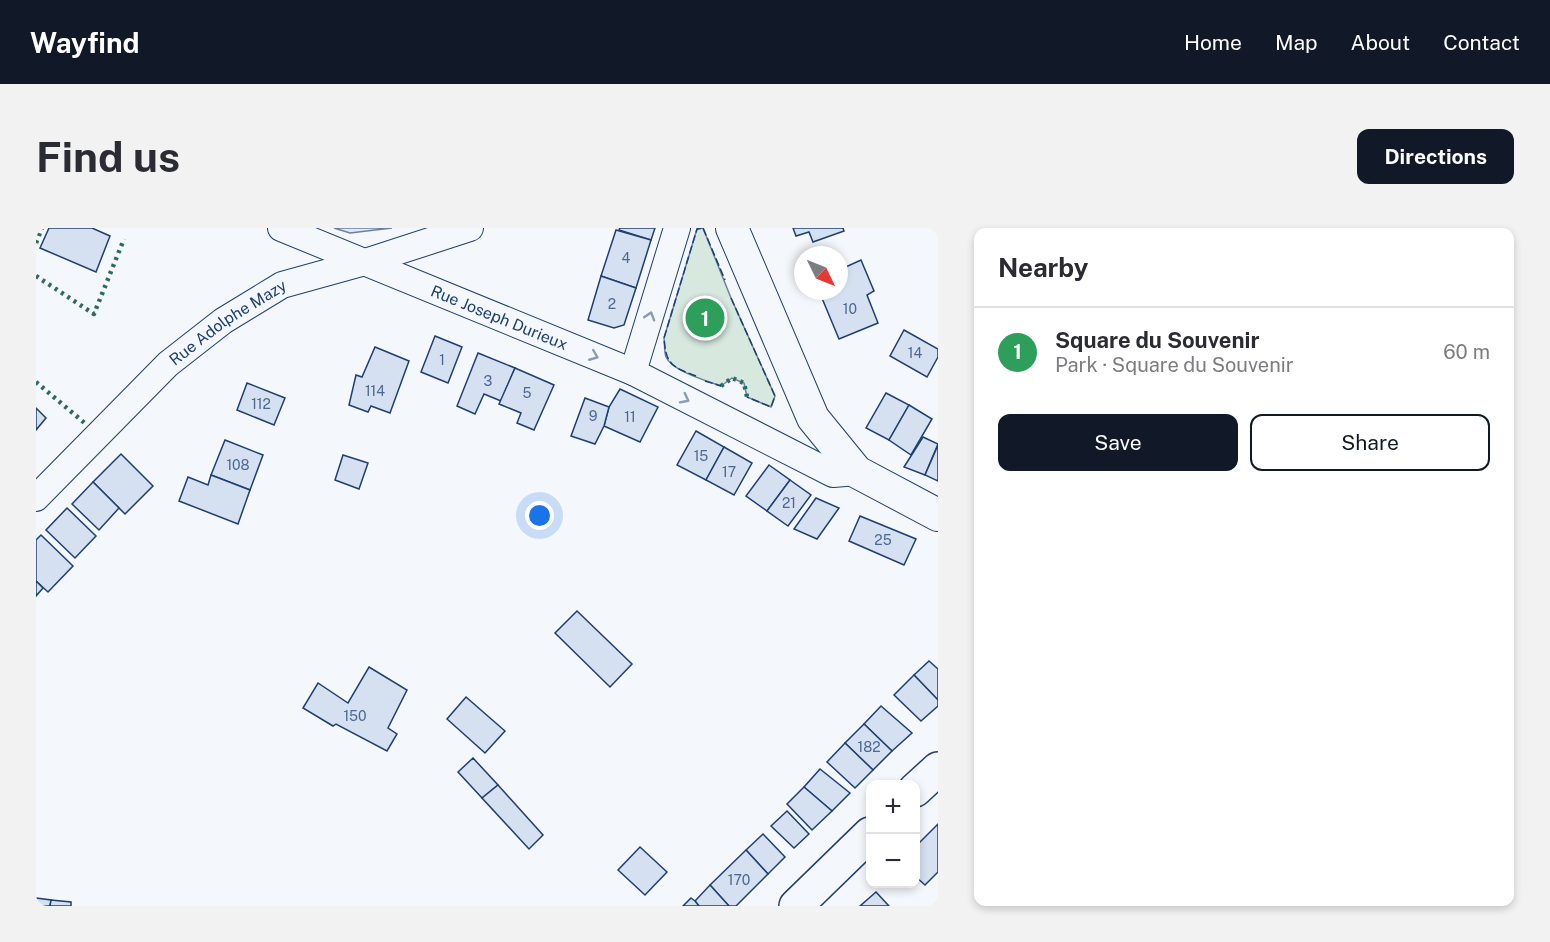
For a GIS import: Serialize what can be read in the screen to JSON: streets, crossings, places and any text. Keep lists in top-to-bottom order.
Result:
{
  "streets": {
    "street": ["Rue Joseph Durieux", "Rue Adolphe Mazy"]
  },
  "crossings": [
    ["Rue Joseph Durieux", "Rue Adolphe Mazy"]
  ],
  "one_way": ["Rue Joseph Durieux"],
  "house_numbers": [
    "4",
    "2",
    "10",
    "14",
    "1",
    "3",
    "114",
    "5",
    "112",
    "9",
    "11",
    "15",
    "108",
    "17",
    "21",
    "25",
    "150",
    "182",
    "170"
  ],
  "north": "bottom right",
  "page": {
    "header": "Wayfind",
    "nav": [
      "Home",
      "Map",
      "About",
      "Contact"
    ],
    "buttons": [
      "Directions",
      ["Save", "Share"]
    ],
    "title": "Find us",
    "heading": "Nearby",
    "pins": "1",
    "list": [
      {
        "mark": "1",
        "name": "Square du Souvenir",
        "note": "Park · Square du Souvenir",
        "value": "60 m"
      }
    ],
    "map_buttons": ["+", "−"]
  }
}
